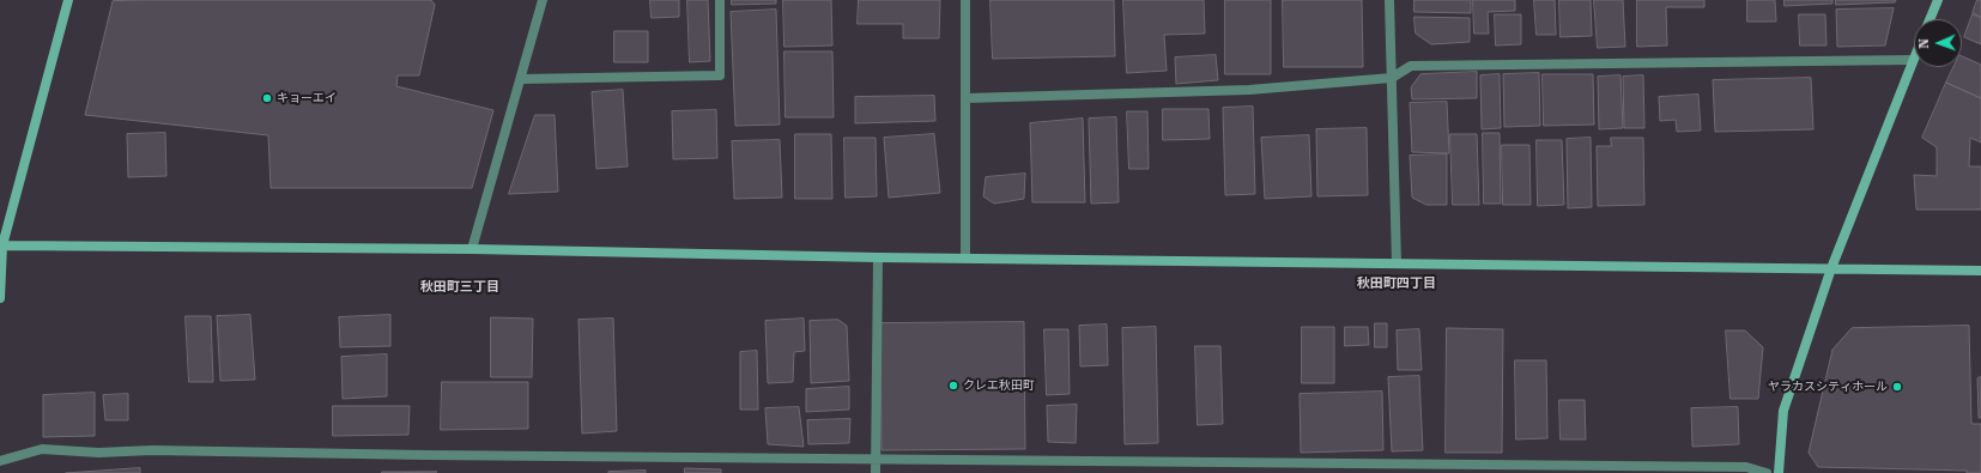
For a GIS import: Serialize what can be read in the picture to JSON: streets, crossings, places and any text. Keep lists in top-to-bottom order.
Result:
{
  "districts": ["秋田町四丁目", "秋田町三丁目"],
  "places": ["キョーエイ", "クレエ秋田町", "ヤラカスシティホール"],
  "north": "left"
}
